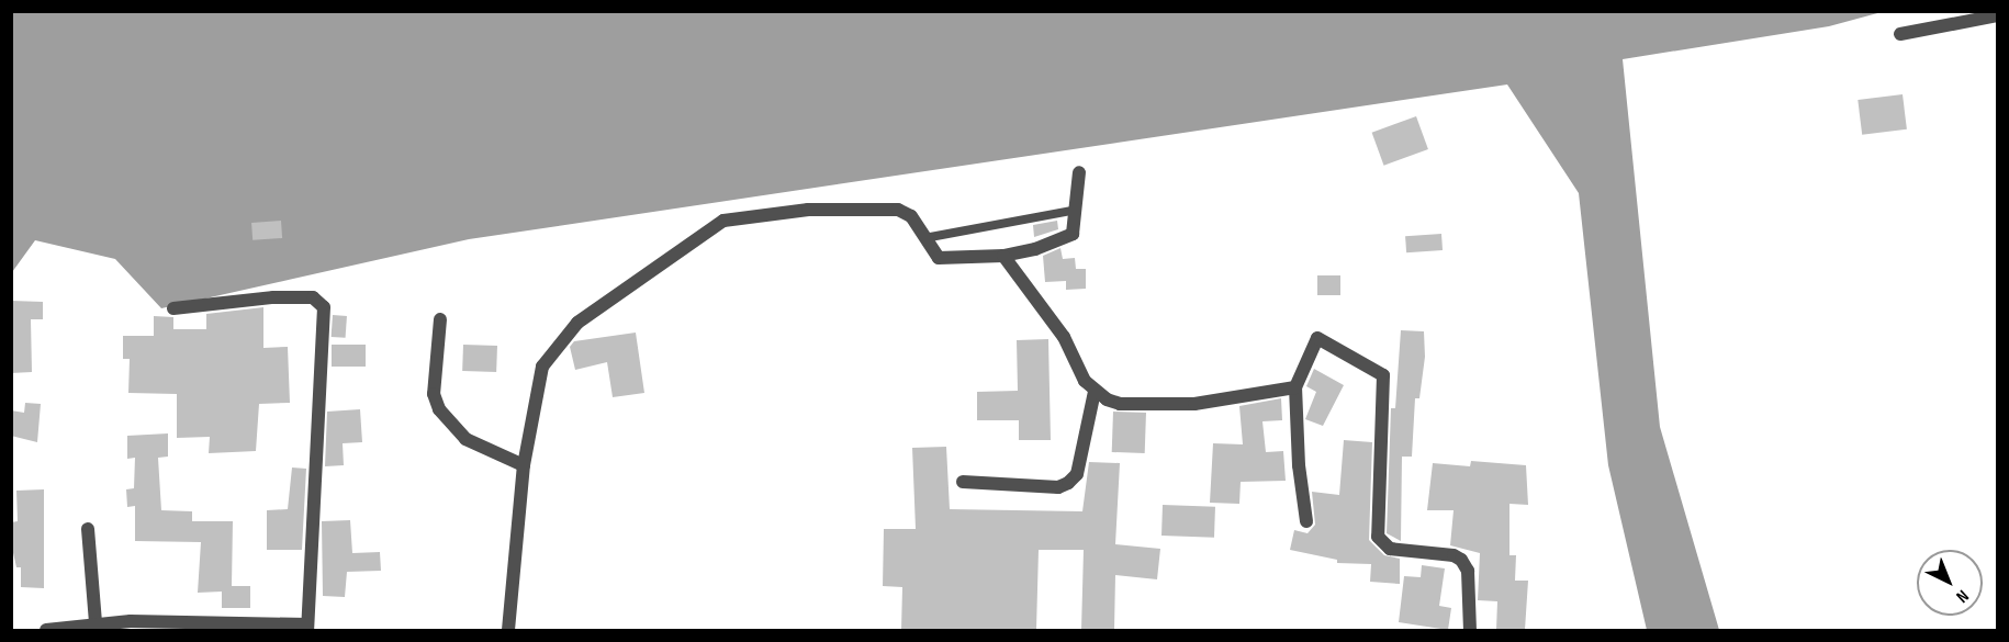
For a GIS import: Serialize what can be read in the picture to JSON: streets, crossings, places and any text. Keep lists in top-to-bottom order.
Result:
{
  "north": "bottom right"
}
